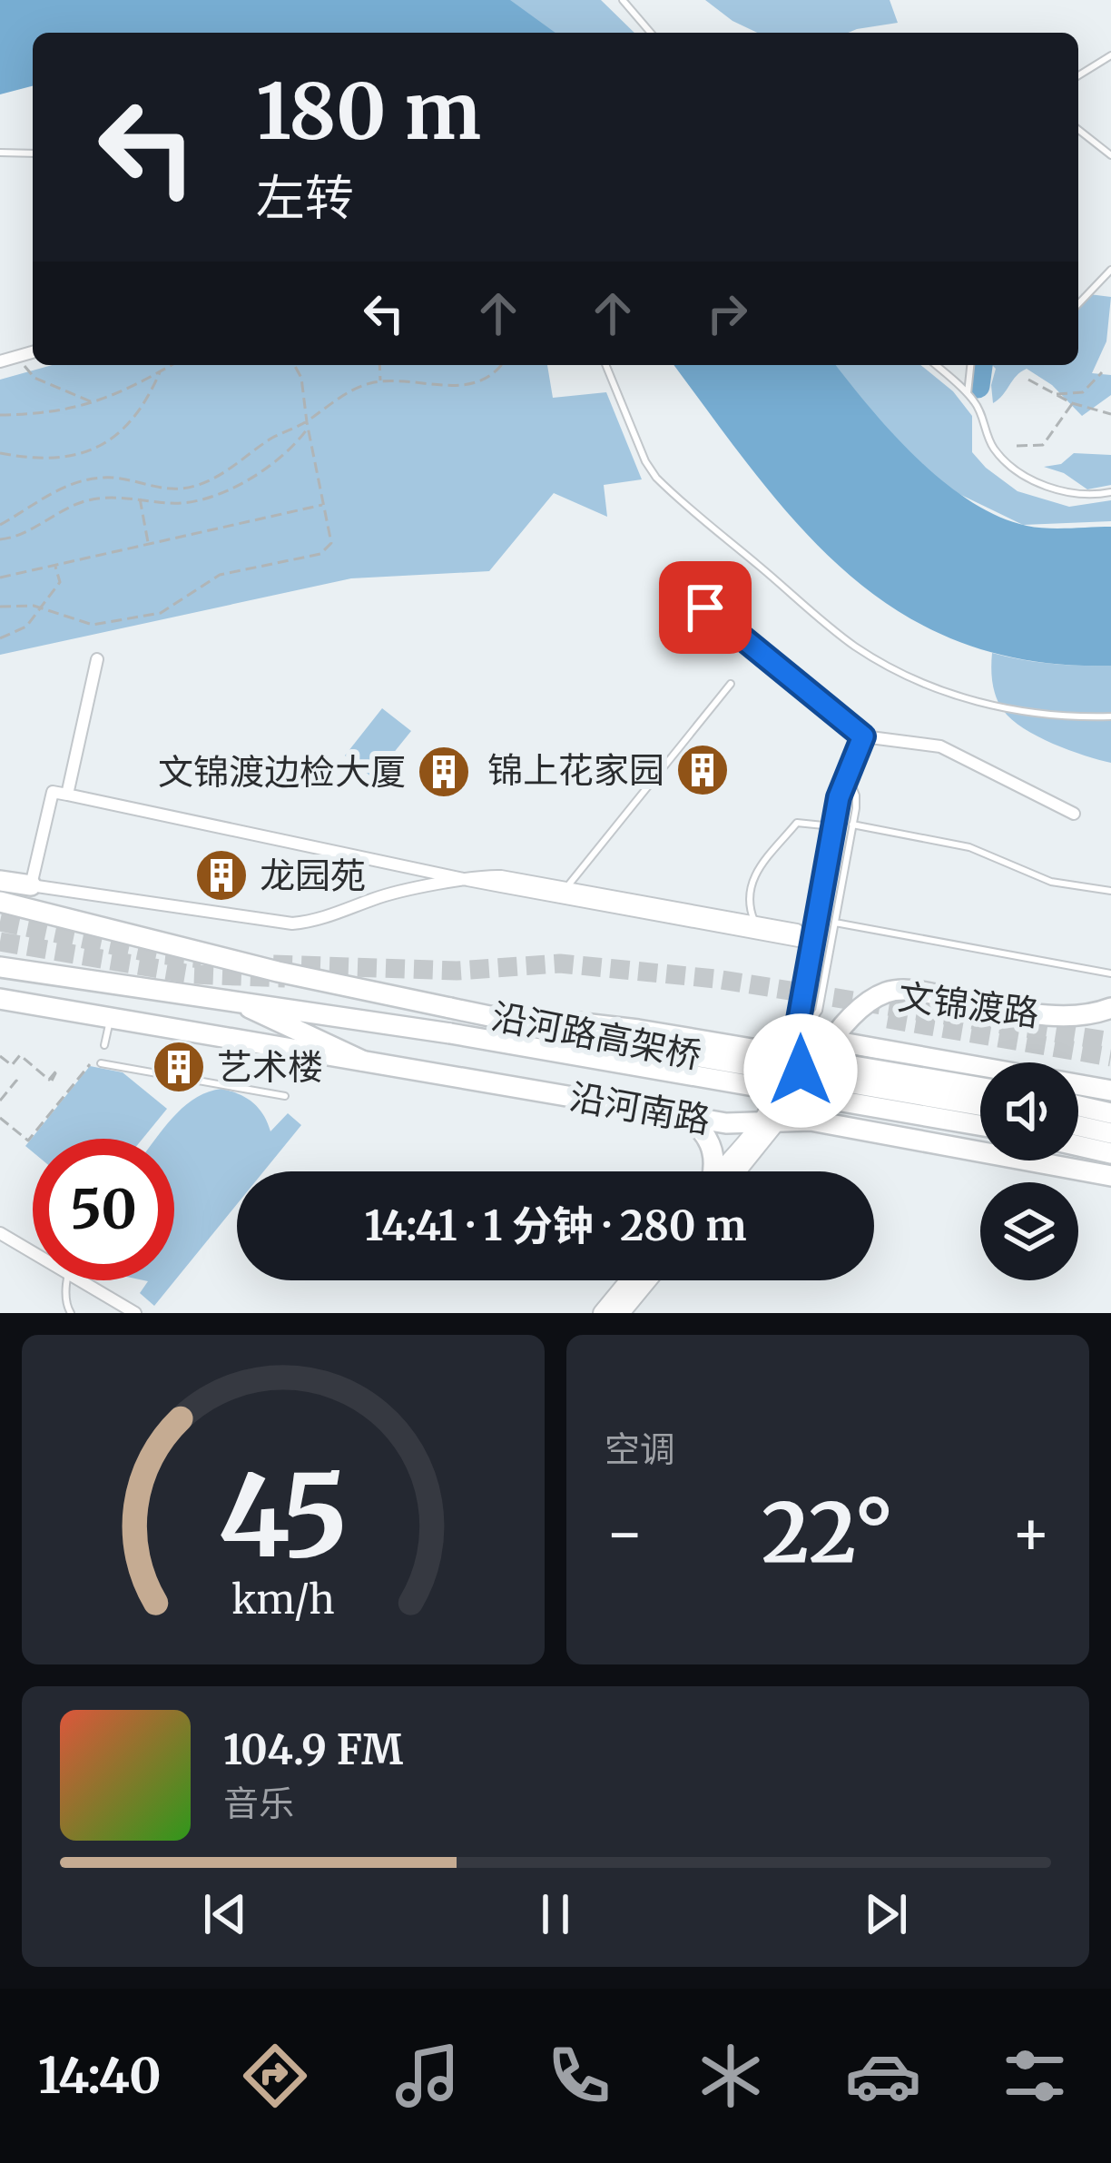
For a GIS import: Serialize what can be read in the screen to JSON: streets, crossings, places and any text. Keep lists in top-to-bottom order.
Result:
{
  "streets": {
    "main road": ["文锦渡路", "沿河路高架桥", "沿河南路"]
  },
  "crossings": [
    ["文锦渡路", "沿河南路"]
  ],
  "places": {
    "building": [
      "锦上花家园",
      "文锦渡边检大厦",
      "龙园苑",
      "艺术楼"
    ]
  },
  "page": {
    "turn": ["180 m", "左转"],
    "limit": "50",
    "trip": "14:41 · 1 分钟 · 280 m",
    "tile": "空调",
    "heat": ["−", "22°", "+"],
    "song": ["104.9 FM", "音乐"],
    "tabs": "14:40",
    "gauge": ["45", "km/h"]
  }
}
